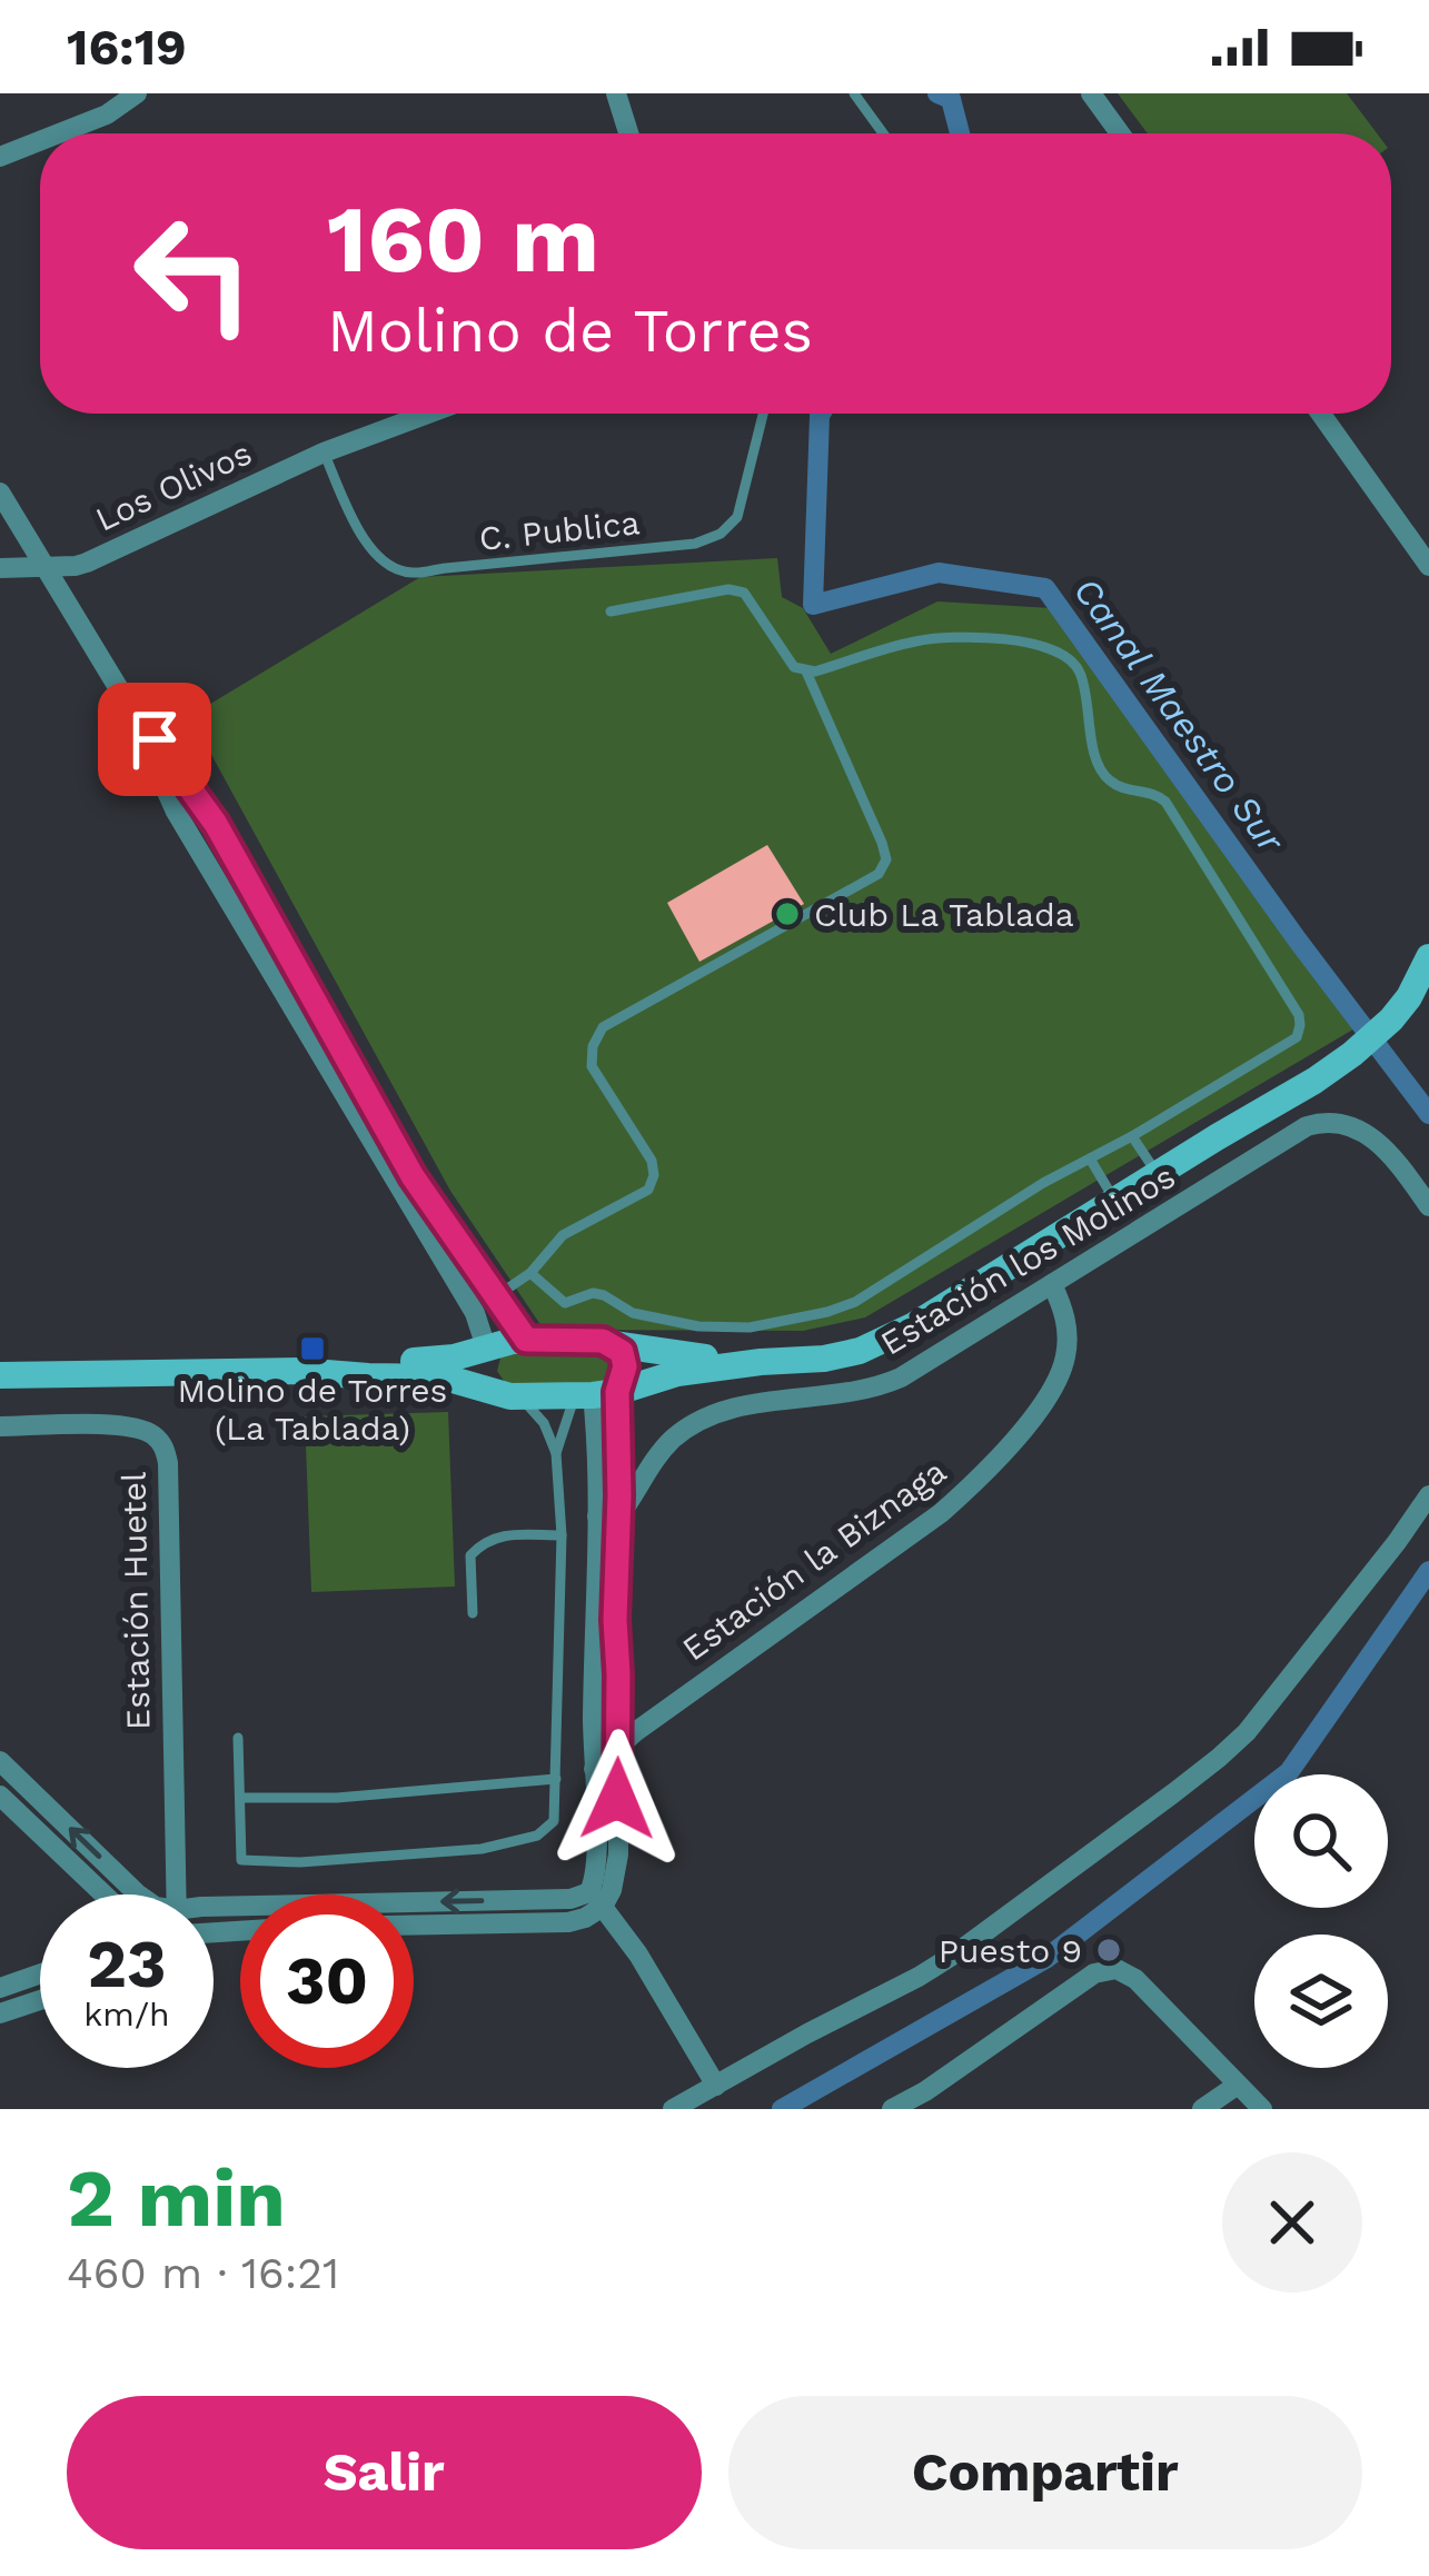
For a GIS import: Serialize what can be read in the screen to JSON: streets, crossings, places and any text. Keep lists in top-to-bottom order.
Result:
{
  "streets": {
    "street": [
      "Los Olivos",
      "Estación los Molinos",
      "Estación la Biznaga",
      "Estación Huetel"
    ],
    "lane": ["C. Publica"]
  },
  "crossings": [
    ["Los Olivos", "C. Publica"],
    ["Estación los Molinos", "Estación la Biznaga"]
  ],
  "water": ["Canal Maestro Sur"],
  "places": {
    "other": ["Club La Tablada", "Puesto 9"],
    "transit": ["Molino de Torres (La Tablada)"]
  },
  "page": {
    "status": "16:19",
    "turn": ["160 m", "Molino de Torres"],
    "speed": "23 km/h",
    "limit": "30",
    "heading": ["2 min", "460 m · 16:21"],
    "buttons": ["Salir", "Compartir"]
  }
}
